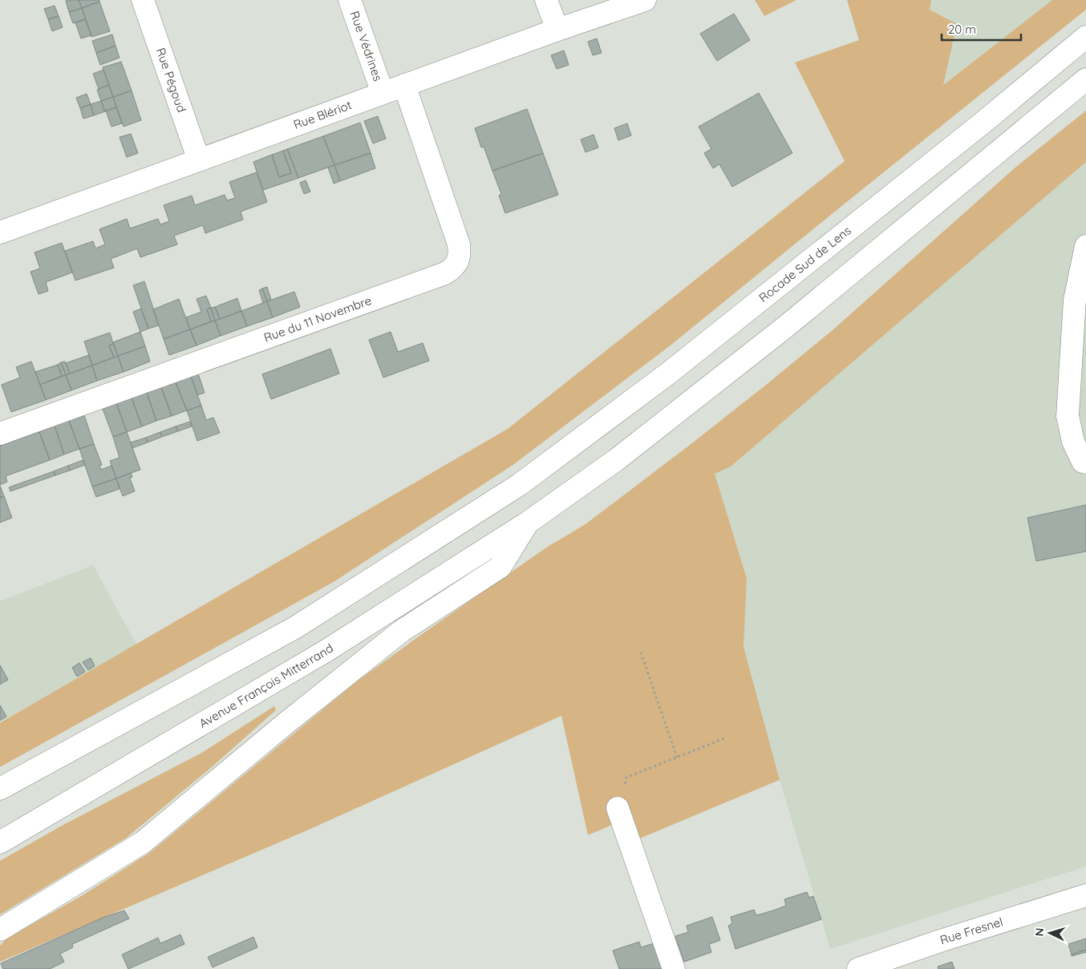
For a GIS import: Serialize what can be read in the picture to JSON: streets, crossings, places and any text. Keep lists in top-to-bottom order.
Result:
{
  "streets": {
    "main road": [
      "Rue Védrines",
      "Rue Pégoud",
      "Rue Blériot",
      "Rocade Sud de Lens",
      "Rue du 11 Novembre",
      "Avenue François Mitterrand",
      "Rue Fresnel"
    ]
  },
  "crossings": [
    ["Rue Védrines", "Rue Blériot"],
    ["Rue Pégoud", "Rue Blériot"],
    ["Rue Blériot", "Rue du 11 Novembre"]
  ],
  "scale_bar": "20 m",
  "north": "left"
}
